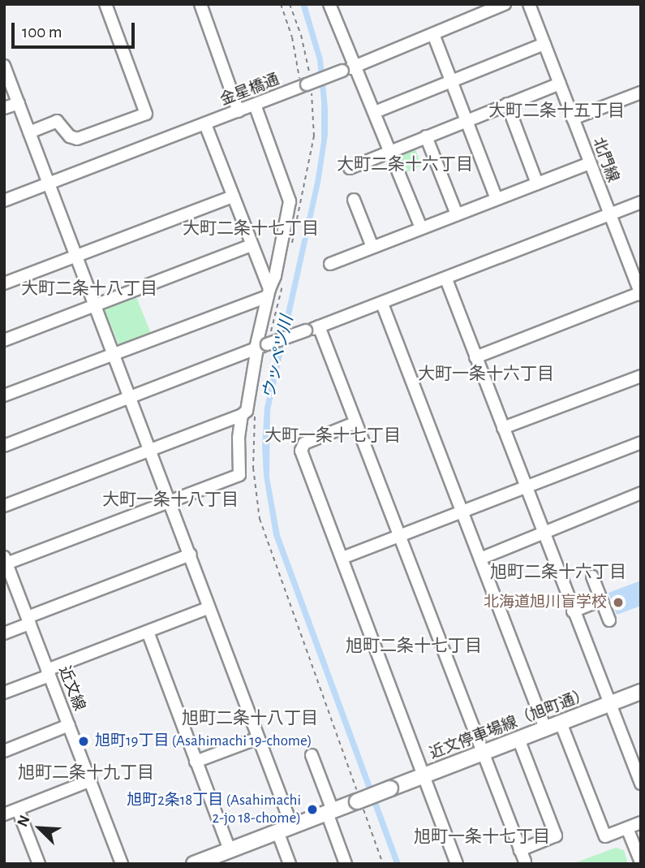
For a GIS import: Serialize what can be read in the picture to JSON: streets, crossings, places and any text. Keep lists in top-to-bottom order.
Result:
{
  "streets": {
    "main road": ["近文停車場線（旭町通）"],
    "street": ["金星橋通", "北門線", "近文線"]
  },
  "districts": [
    "大町二条十五丁目",
    "大町二条十六丁目",
    "大町二条十七丁目",
    "大町二条十八丁目",
    "大町一条十六丁目",
    "大町一条十七丁目",
    "大町一条十八丁目",
    "旭町二条十六丁目",
    "旭町二条十七丁目",
    "旭町二条十八丁目",
    "旭町二条十九丁目",
    "旭町一条十七丁目"
  ],
  "water": ["ウッペツ川"],
  "places": ["北海道旭川盲学校", "旭町19丁目 (Asahimachi 19-chome)", "旭町2条18丁目 (Asahimachi 2-jo 18-chome)"],
  "scale_bar": "100 m",
  "north": "top left"
}
